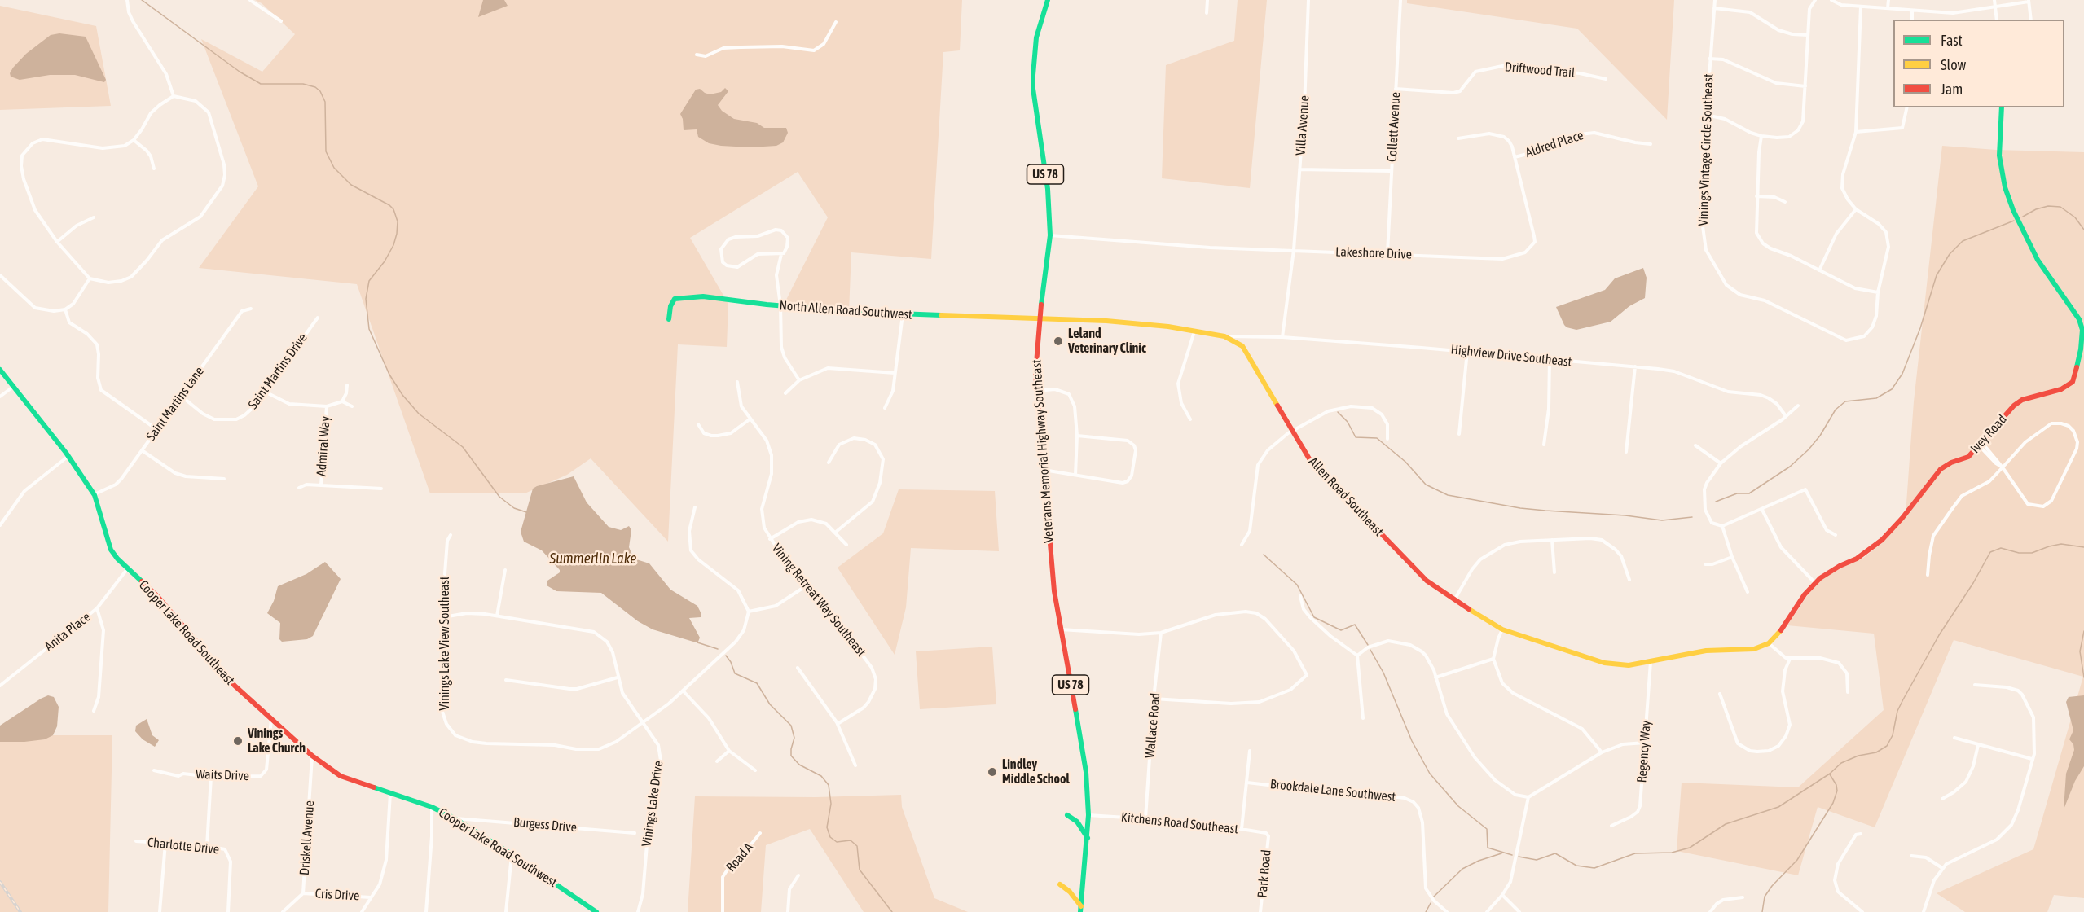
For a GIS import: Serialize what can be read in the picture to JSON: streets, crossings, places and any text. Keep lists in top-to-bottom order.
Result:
{
  "streets": {
    "street": [
      "Driftwood Trail",
      "Villa Avenue",
      "Collett Avenue",
      "Aldred Place",
      "Vinings Vintage Circle Southeast",
      "US 78",
      "Lakeshore Drive",
      "North Allen Road Southwest",
      "Highview Drive Southeast",
      "Saint Martins Drive",
      "Saint Martins Lane",
      "Ivey Road",
      "Admiral Way",
      "Veterans Memorial Highway Southeast",
      "Allen Road Southeast",
      "Vining Retreat Way Southeast",
      "Anita Place",
      "Cooper Lake Road Southeast",
      "Vinings Lake View Southeast",
      "Wallace Road",
      "Regency Way",
      "Waits Drive",
      "Brookdale Lane Southwest",
      "Vinings Lake Drive",
      "Kitchens Road Southeast",
      "Burgess Drive",
      "Driskell Avenue",
      "Charlotte Drive",
      "Cooper Lake Road Southwest",
      "Road A",
      "Park Road",
      "Cris Drive"
    ]
  },
  "crossings": [
    ["Driftwood Trail", "Collett Avenue"],
    ["Villa Avenue", "Lakeshore Drive"],
    ["Villa Avenue", "Highview Drive Southeast"],
    ["Collett Avenue", "Lakeshore Drive"],
    ["Aldred Place", "Lakeshore Drive"],
    ["US 78", "Veterans Memorial Highway Southeast"],
    ["US 78", "Kitchens Road Southeast"],
    ["Lakeshore Drive", "Veterans Memorial Highway Southeast"],
    ["North Allen Road Southwest", "Veterans Memorial Highway Southeast"],
    ["North Allen Road Southwest", "Allen Road Southeast"],
    ["Highview Drive Southeast", "Allen Road Southeast"],
    ["Saint Martins Drive", "Saint Martins Lane"],
    ["Saint Martins Lane", "Cooper Lake Road Southeast"],
    ["Veterans Memorial Highway Southeast", "Allen Road Southeast"],
    ["Veterans Memorial Highway Southeast", "Kitchens Road Southeast"],
    ["Allen Road Southeast", "Regency Way"],
    ["Anita Place", "Cooper Lake Road Southeast"],
    ["Cooper Lake Road Southeast", "Waits Drive"],
    ["Cooper Lake Road Southeast", "Cooper Lake Road Southwest"],
    ["Vinings Lake View Southeast", "Vinings Lake Drive"],
    ["Wallace Road", "Kitchens Road Southeast"],
    ["Waits Drive", "Cooper Lake Road Southwest"],
    ["Kitchens Road Southeast", "Park Road"],
    ["Burgess Drive", "Cooper Lake Road Southwest"],
    ["Driskell Avenue", "Cooper Lake Road Southwest"],
    ["Driskell Avenue", "Cris Drive"]
  ],
  "water": ["Summerlin Lake"],
  "places": ["Leland Veterinary Clinic", "Vinings Lake Church", "Lindley Middle School"],
  "legend": ["Fast", "Slow", "Jam"]
}
